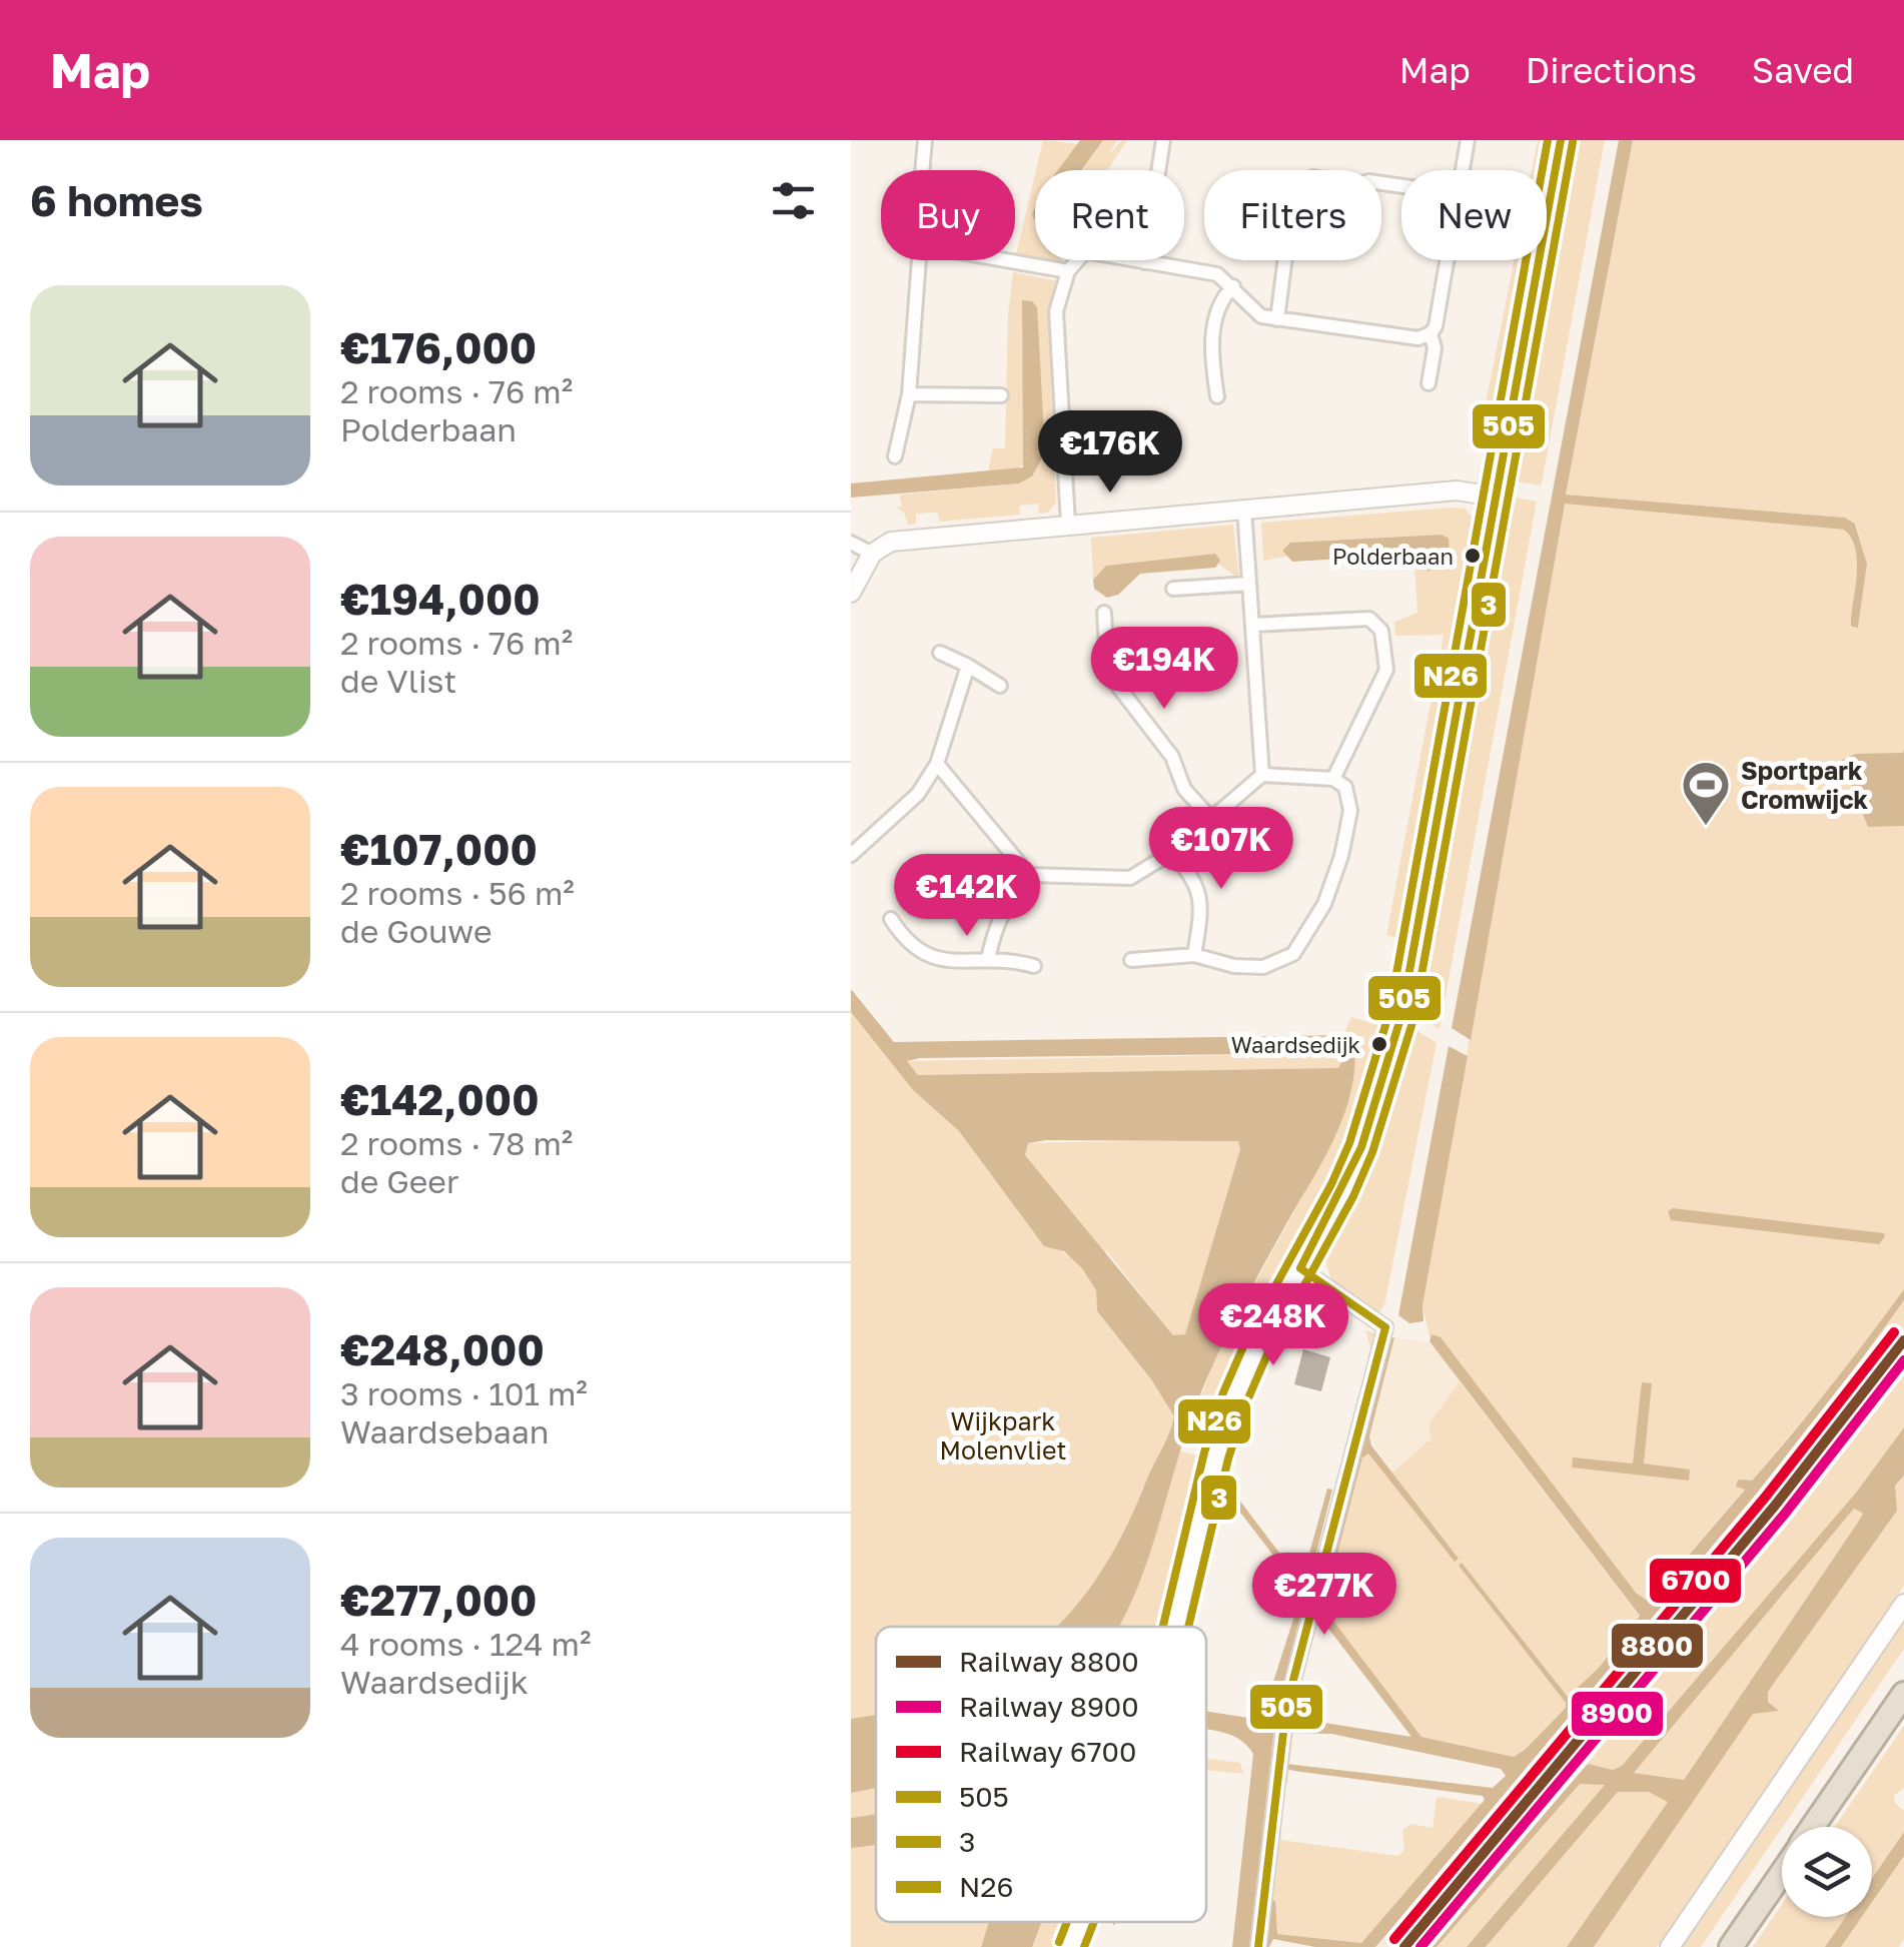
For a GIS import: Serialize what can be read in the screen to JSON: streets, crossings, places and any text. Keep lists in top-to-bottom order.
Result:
{
  "parks": ["Wijkpark Molenvliet"],
  "places": {
    "other": ["Polderbaan", "Waardsedijk"],
    "sports": ["Sportpark Cromwijck"]
  },
  "lines": [
    "transit line 505",
    "transit line N26",
    "transit line 3",
    "rail line 6700",
    "rail line 8800",
    "rail line 8900"
  ],
  "legend": [
    "Railway 8800",
    "Railway 8900",
    "Railway 6700",
    "505",
    "3",
    "N26"
  ],
  "page": {
    "header": "Map",
    "nav": ["Map", "Directions", "Saved"],
    "heading": "6 homes",
    "chip": [
      "Buy",
      "Rent",
      "Filters",
      "New"
    ],
    "list": [
      {
        "name": "€176,000",
        "note": "2 rooms · 76 m² · Polderbaan"
      },
      {
        "name": "€194,000",
        "note": "2 rooms · 76 m² · de Vlist"
      },
      {
        "name": "€107,000",
        "note": "2 rooms · 56 m² · de Gouwe"
      },
      {
        "name": "€142,000",
        "note": "2 rooms · 78 m² · de Geer"
      },
      {
        "name": "€248,000",
        "note": "3 rooms · 101 m² · Waardsebaan"
      },
      {
        "name": "€277,000",
        "note": "4 rooms · 124 m² · Waardsedijk"
      }
    ],
    "price": [
      "€176K",
      "€194K",
      "€107K",
      "€142K",
      "€248K",
      "€277K"
    ]
  }
}
